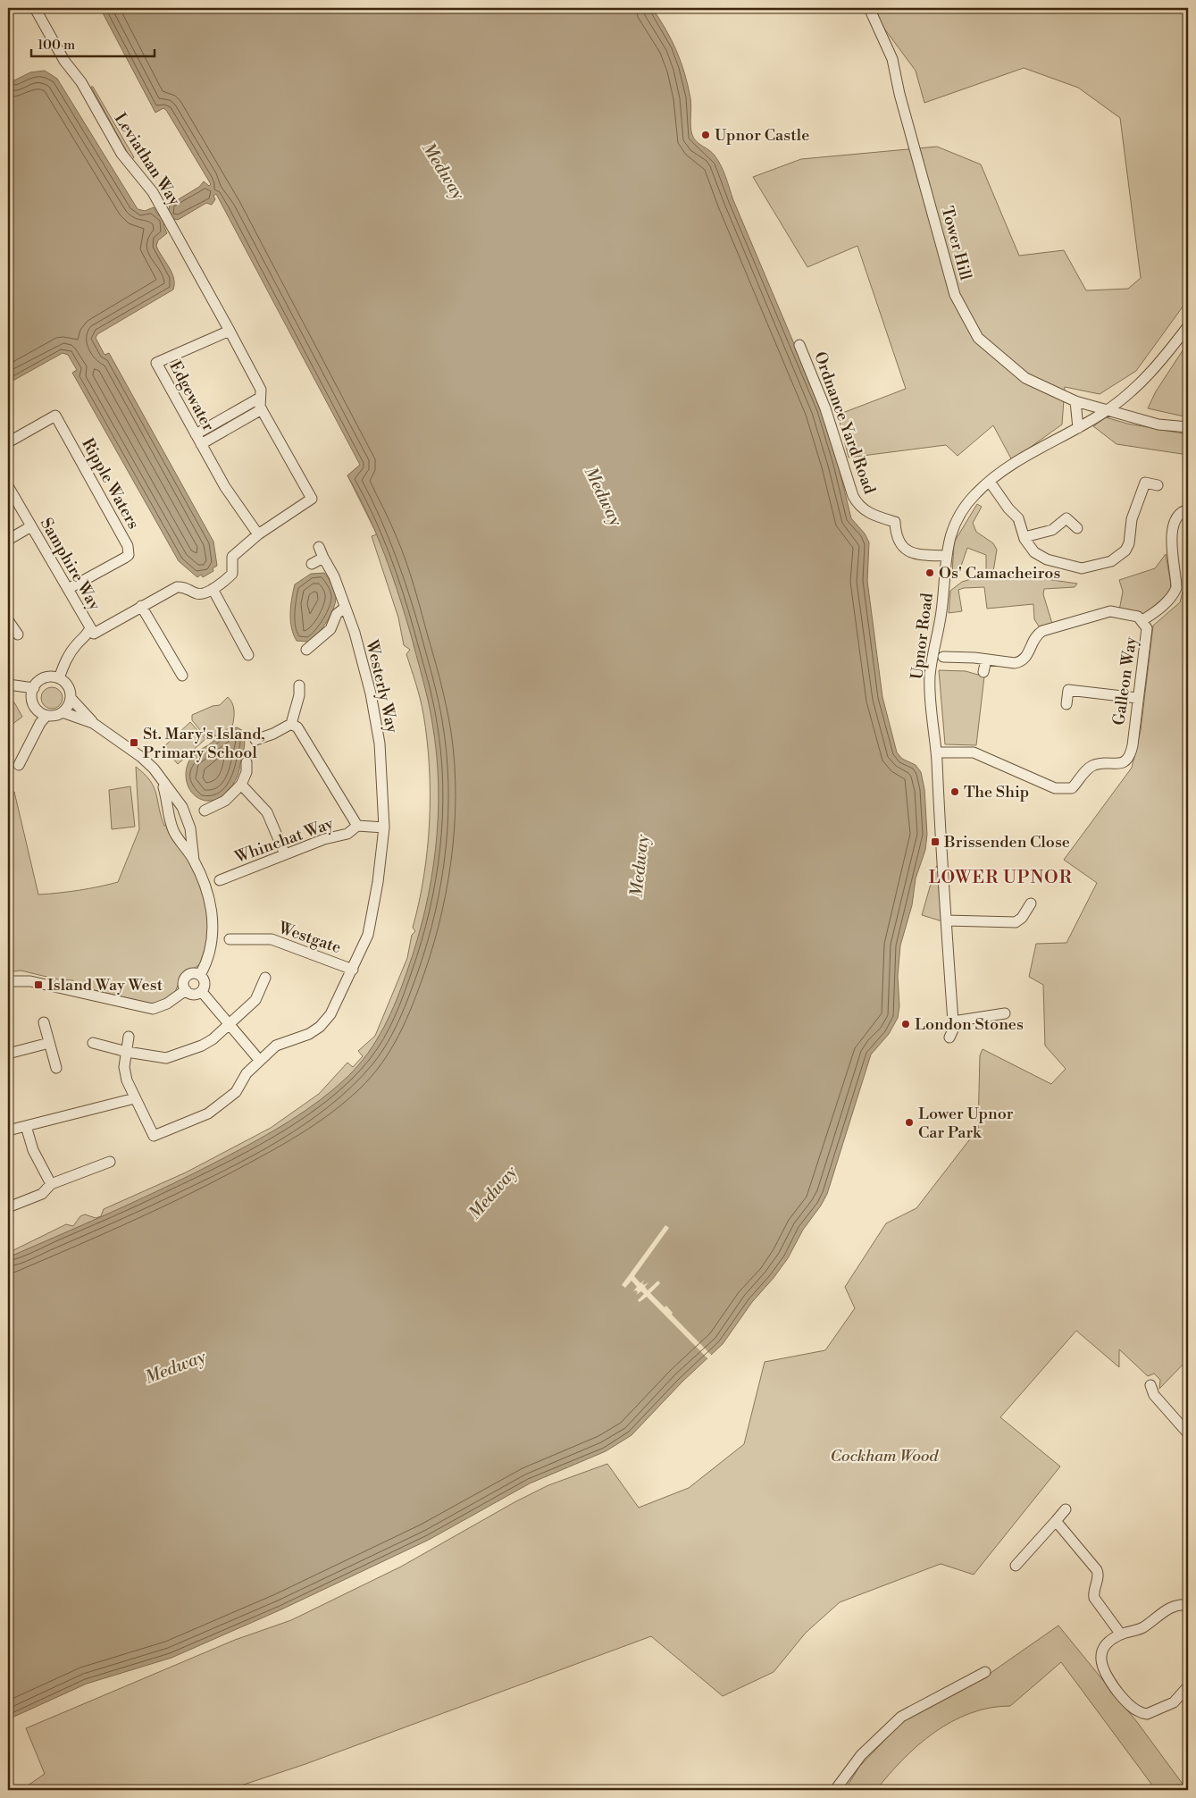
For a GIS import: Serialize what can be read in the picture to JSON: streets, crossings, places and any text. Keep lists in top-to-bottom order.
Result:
{
  "streets": {
    "street": [
      "Leviathan Way",
      "Tower Hill",
      "Edgewater",
      "Ordnance Yard Road",
      "Ripple Waters",
      "Samphire Way",
      "Upnor Road",
      "Galleon Way",
      "Westerly Way",
      "Whinchat Way",
      "Westgate"
    ]
  },
  "crossings": [
    ["Leviathan Way", "Edgewater"],
    ["Tower Hill", "Upnor Road"],
    ["Ordnance Yard Road", "Upnor Road"],
    ["Ripple Waters", "Samphire Way"],
    ["Upnor Road", "Galleon Way"],
    ["Westerly Way", "Westgate"]
  ],
  "districts": ["LOWER UPNOR"],
  "water": ["Medway"],
  "parks": ["Cockham Wood"],
  "places": {
    "other": [
      "Upnor Castle",
      "Os' Camacheiros",
      "The Ship",
      "London Stones",
      "Lower Upnor Car Park"
    ],
    "transit": ["St. Mary's Island, Primary School", "Brissenden Close", "Island Way West"]
  },
  "scale_bar": "100 m"
}
